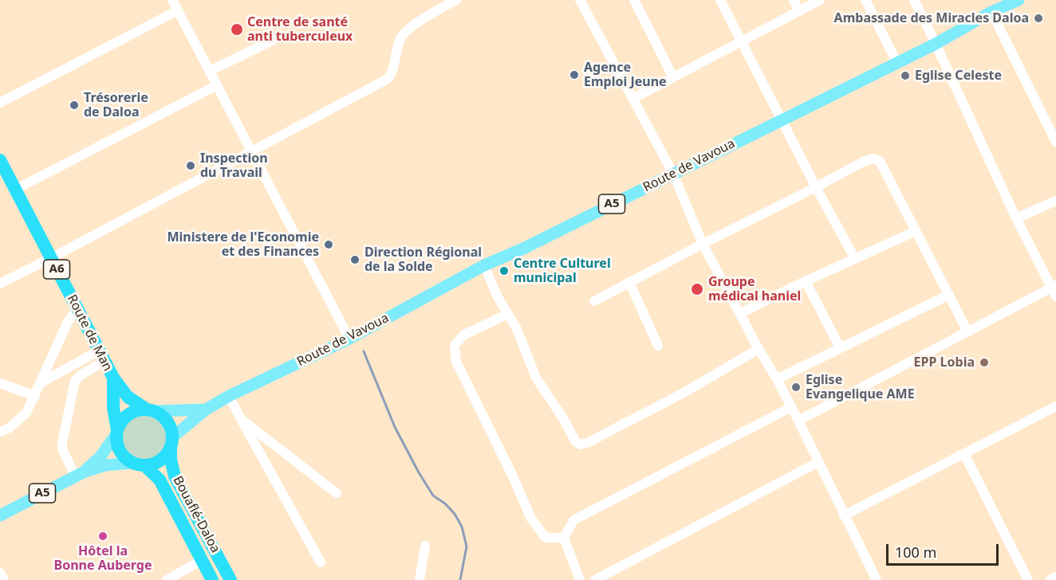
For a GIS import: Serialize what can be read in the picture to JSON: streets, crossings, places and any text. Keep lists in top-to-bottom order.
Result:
{
  "streets": {
    "highway": ["A6", "Route de Man", "Bouaflé-Daloa"],
    "main road": ["Route de Vavoua", "A5"]
  },
  "crossings": [
    ["Route de Vavoua", "A5"],
    ["A5", "A6"],
    ["A5", "Bouaflé-Daloa"],
    ["A6", "Route de Man"],
    ["A6", "Bouaflé-Daloa"]
  ],
  "places": [
    "Ambassade des Miracles Daloa",
    "Centre de santé anti tuberculeux",
    "Agence Emploi Jeune",
    "Eglise Celeste",
    "Trésorerie de Daloa",
    "Inspection du Travail",
    "Ministere de l'Economie et des Finances",
    "Direction Régional de la Solde",
    "Centre Culturel municipal",
    "Groupe médical haniel",
    "EPP Lobia",
    "Eglise Evangelique AME",
    "Hôtel la Bonne Auberge"
  ],
  "scale_bar": "100 m"
}
